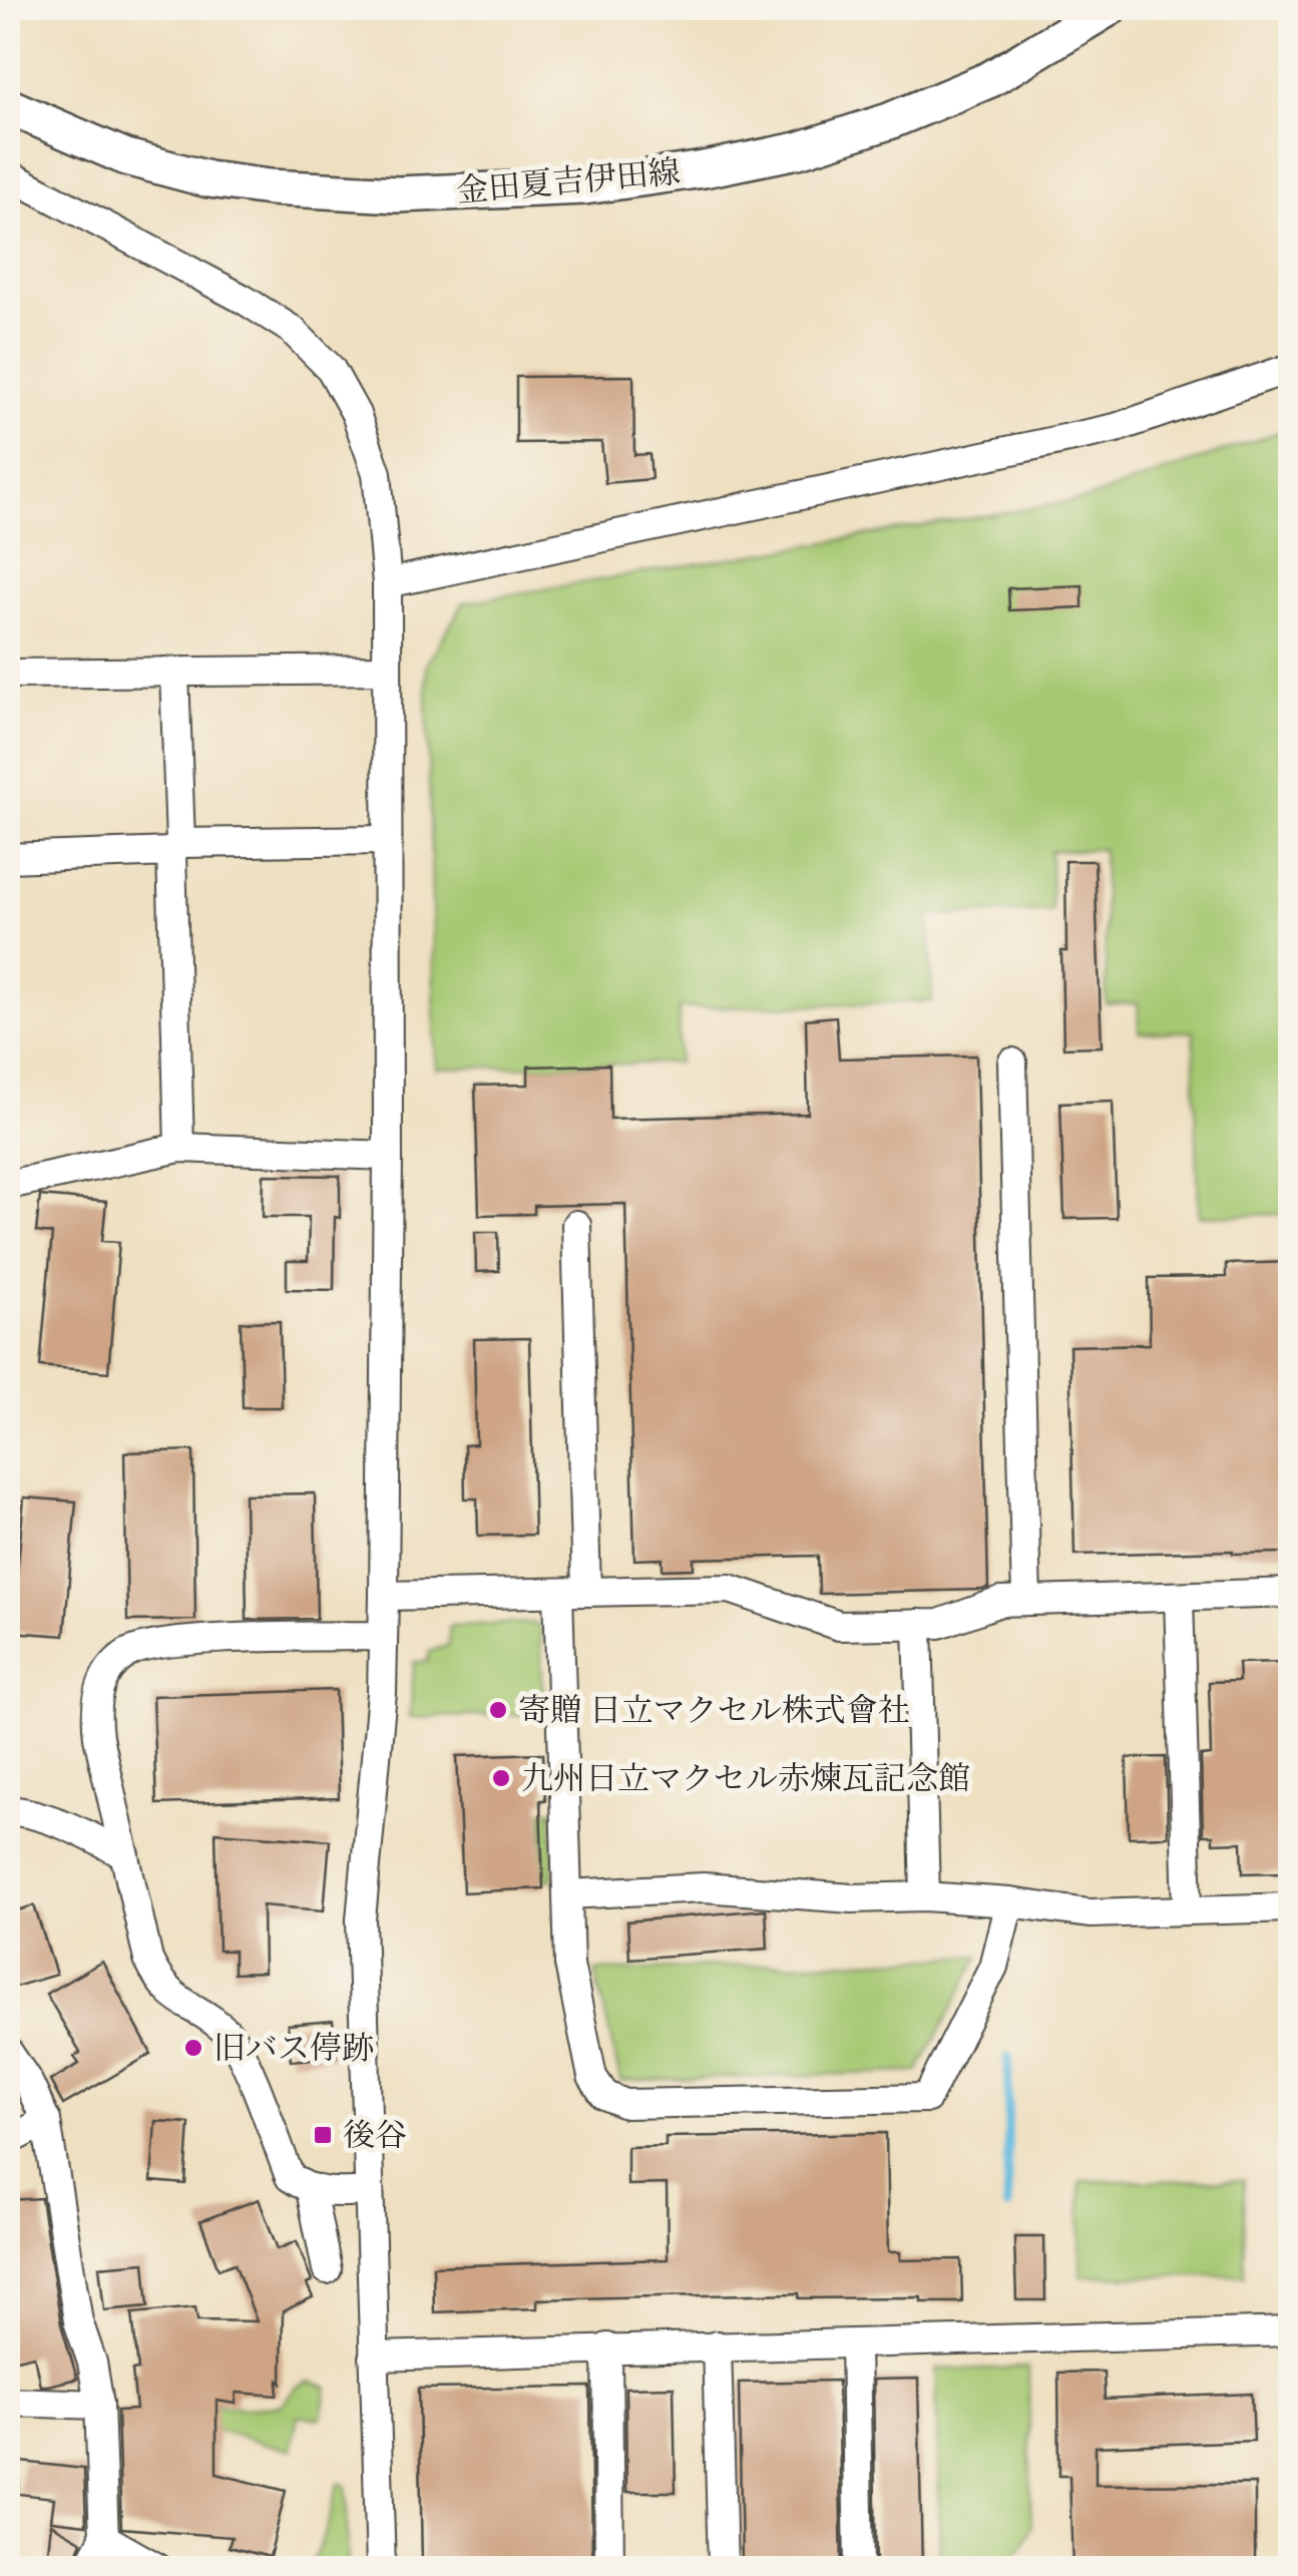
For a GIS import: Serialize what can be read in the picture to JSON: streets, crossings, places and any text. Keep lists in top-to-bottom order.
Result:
{
  "streets": {
    "main road": ["金田夏吉伊田線"]
  },
  "places": {
    "other": ["寄贈 日立マクセル株式會社", "九州日立マクセル赤煉瓦記念館", "旧バス停跡"],
    "transit": ["後谷"]
  }
}
